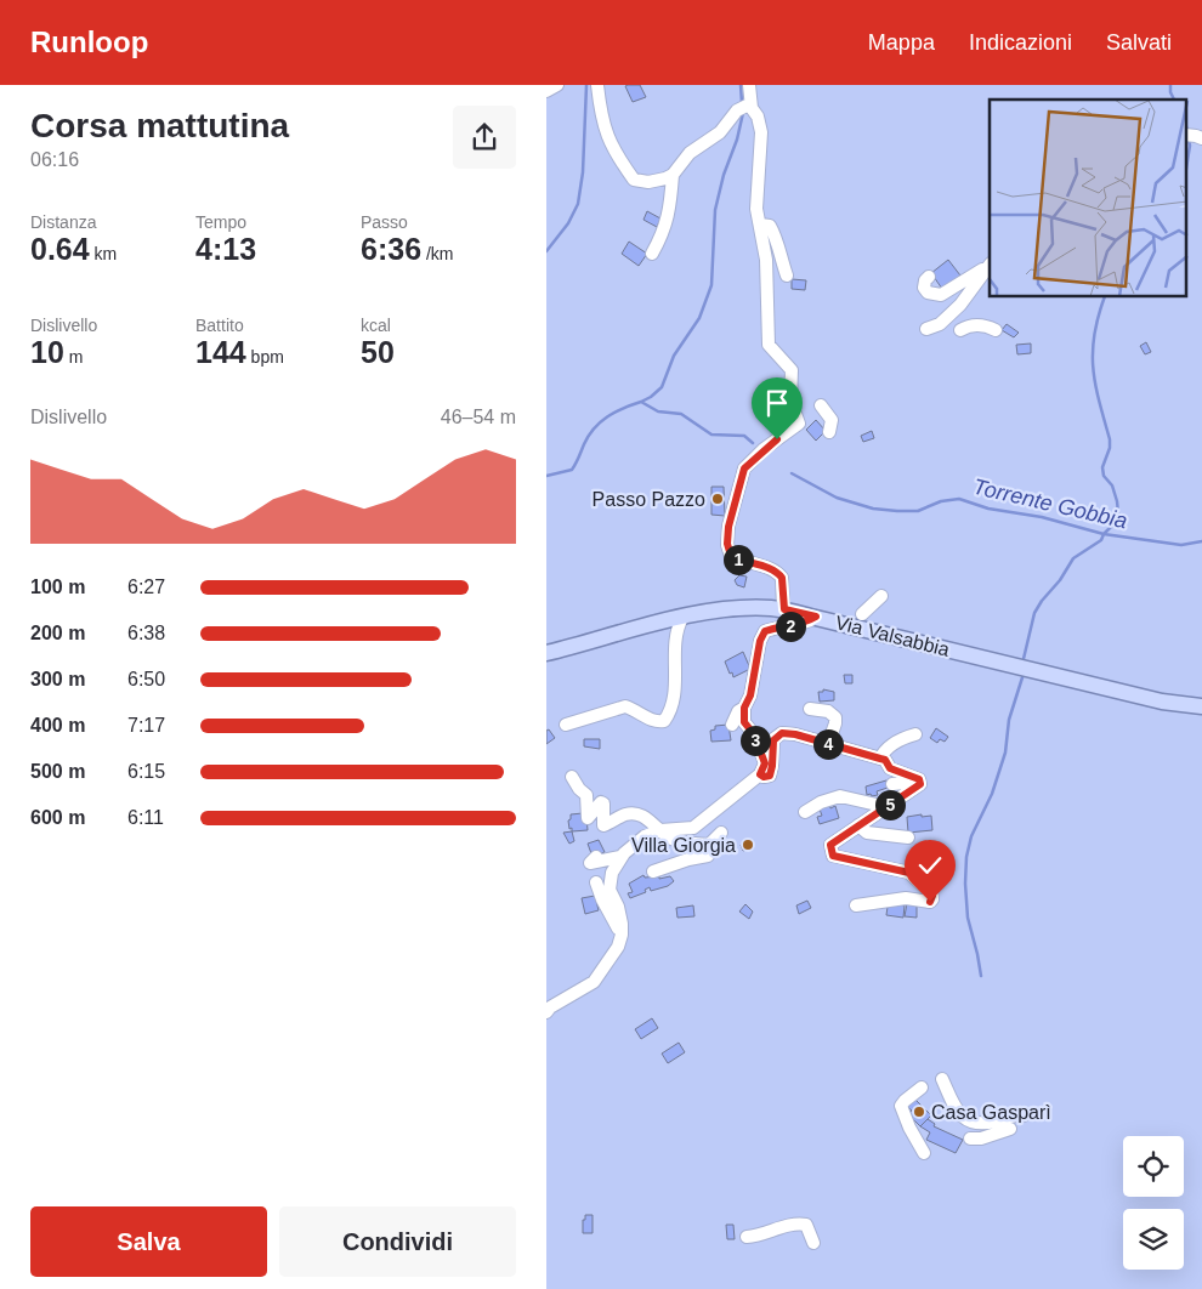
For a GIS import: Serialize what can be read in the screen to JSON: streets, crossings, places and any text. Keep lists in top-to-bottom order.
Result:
{
  "streets": {
    "main road": ["Via Valsabbia"]
  },
  "water": ["Torrente Gobbia"],
  "places": ["Passo Pazzo", "Villa Giorgia", "Casa Gasparì"],
  "page": {
    "header": "Runloop",
    "nav": ["Mappa", "Indicazioni", "Salvati"],
    "heading": ["Corsa mattutina", "06:16"],
    "stats": [
      ["Distanza", "0.64 km"],
      ["Tempo", "4:13"],
      ["Passo", "6:36 /km"],
      ["Dislivello", "10 m"],
      ["Battito", "144 bpm"],
      ["kcal", "50"]
    ],
    "chart": ["Dislivello", "46–54 m"],
    "pins": [
      "1",
      "2",
      "3",
      "4",
      "5"
    ],
    "list": [
      {
        "name": "100 m",
        "note": "6:27"
      },
      {
        "name": "200 m",
        "note": "6:38"
      },
      {
        "name": "300 m",
        "note": "6:50"
      },
      {
        "name": "400 m",
        "note": "7:17"
      },
      {
        "name": "500 m",
        "note": "6:15"
      },
      {
        "name": "600 m",
        "note": "6:11"
      }
    ],
    "buttons": ["Salva", "Condividi"]
  }
}
